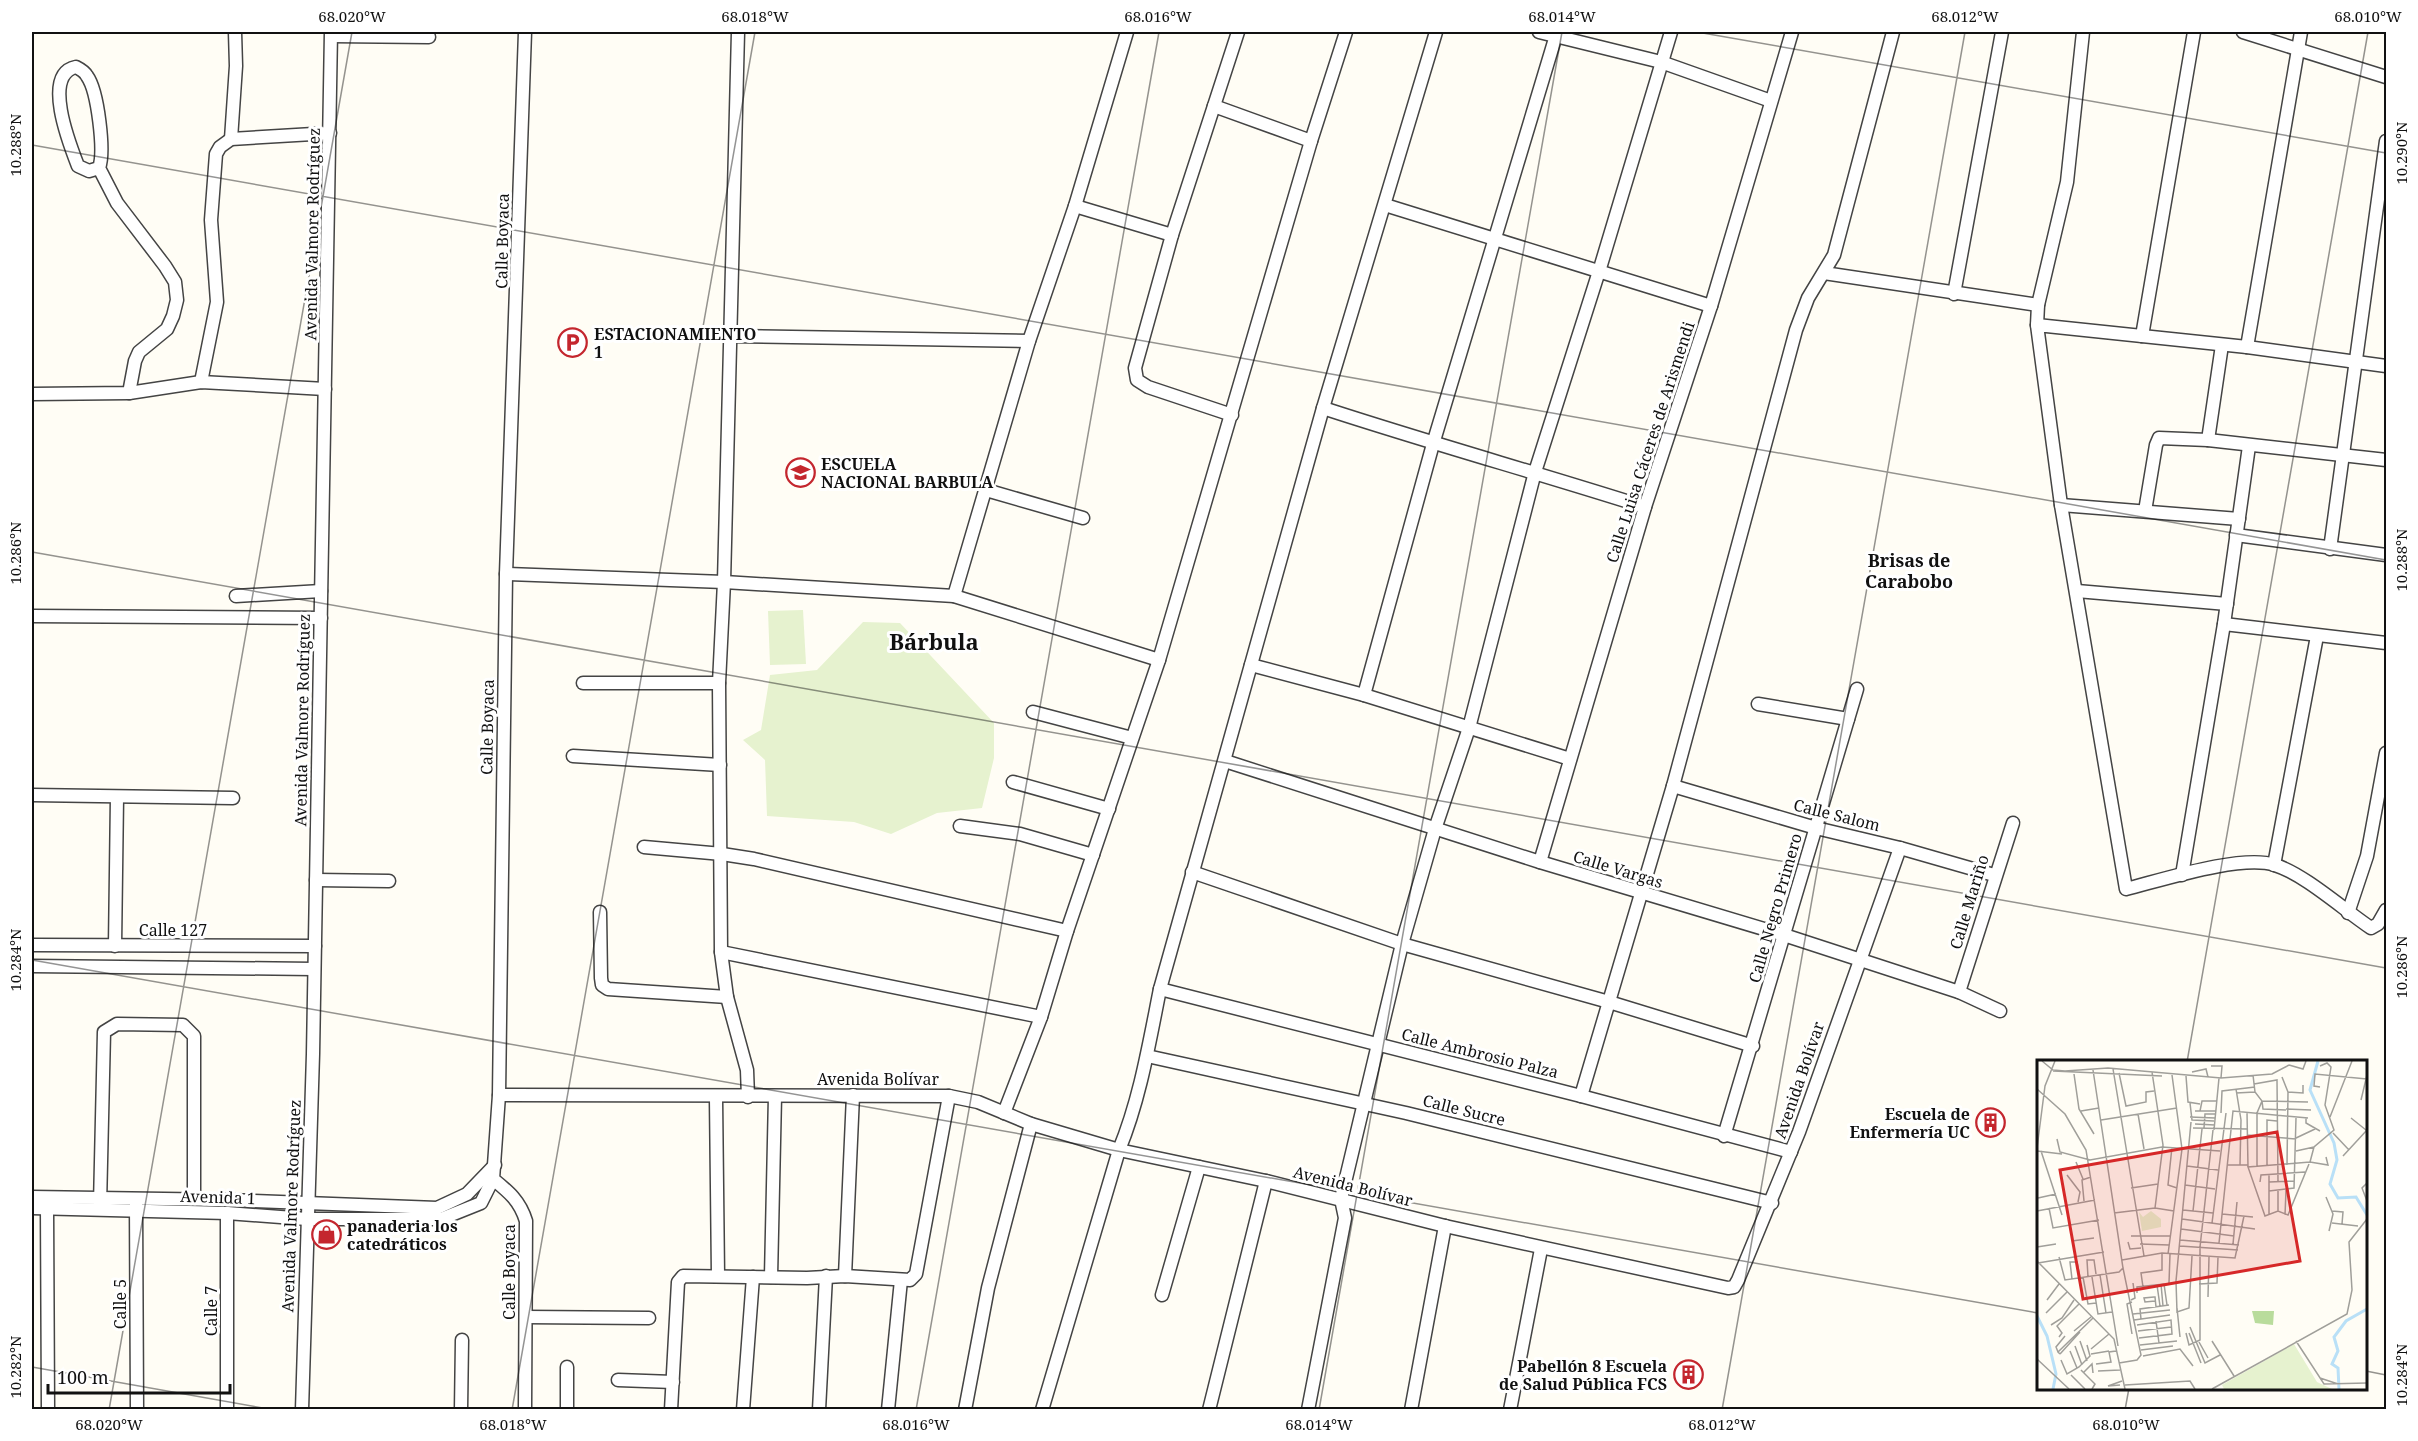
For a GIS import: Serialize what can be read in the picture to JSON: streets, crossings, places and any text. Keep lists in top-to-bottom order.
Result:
{
  "streets": {
    "street": [
      "Avenida Valmore Rodríguez",
      "Calle Boyaca",
      "Calle Luisa Cáceres de Arismendi",
      "Calle Salom",
      "Calle Vargas",
      "Calle Mariño",
      "Calle Negro Primero",
      "Calle 127",
      "Calle Ambrosio Palza",
      "Avenida Bolívar",
      "Calle Sucre",
      "Avenida 1",
      "Calle 5",
      "Calle 7"
    ]
  },
  "crossings": [
    ["Avenida Valmore Rodríguez", "Calle 127"],
    ["Avenida Valmore Rodríguez", "Avenida 1"],
    ["Calle Boyaca", "Avenida Bolívar"],
    ["Calle Boyaca", "Avenida 1"],
    ["Calle Luisa Cáceres de Arismendi", "Calle Vargas"],
    ["Calle Salom", "Calle Mariño"],
    ["Calle Salom", "Calle Negro Primero"],
    ["Calle Salom", "Avenida Bolívar"],
    ["Calle Vargas", "Calle Mariño"],
    ["Calle Vargas", "Calle Negro Primero"],
    ["Calle Vargas", "Avenida Bolívar"],
    ["Calle Negro Primero", "Calle Ambrosio Palza"],
    ["Calle Ambrosio Palza", "Avenida Bolívar"],
    ["Avenida Bolívar", "Calle Sucre"],
    ["Avenida 1", "Calle 5"],
    ["Avenida 1", "Calle 7"]
  ],
  "districts": ["Brisas de Carabobo", "Bárbula"],
  "places": {
    "parking": ["ESTACIONAMIENTO 1"],
    "school or university": ["ESCUELA NACIONAL BARBULA"],
    "building": ["Escuela de Enfermería UC", "Pabellón 8 Escuela de Salud Pública FCS"],
    "shop": ["panaderia los catedráticos"]
  },
  "scale_bar": "100 m",
  "coordinates": [
    "68.020°W",
    "68.018°W",
    "68.016°W",
    "68.014°W",
    "68.012°W",
    "68.010°W",
    "10.288°N",
    "10.290°N",
    "10.286°N",
    "10.284°N",
    "10.282°N"
  ]
}
